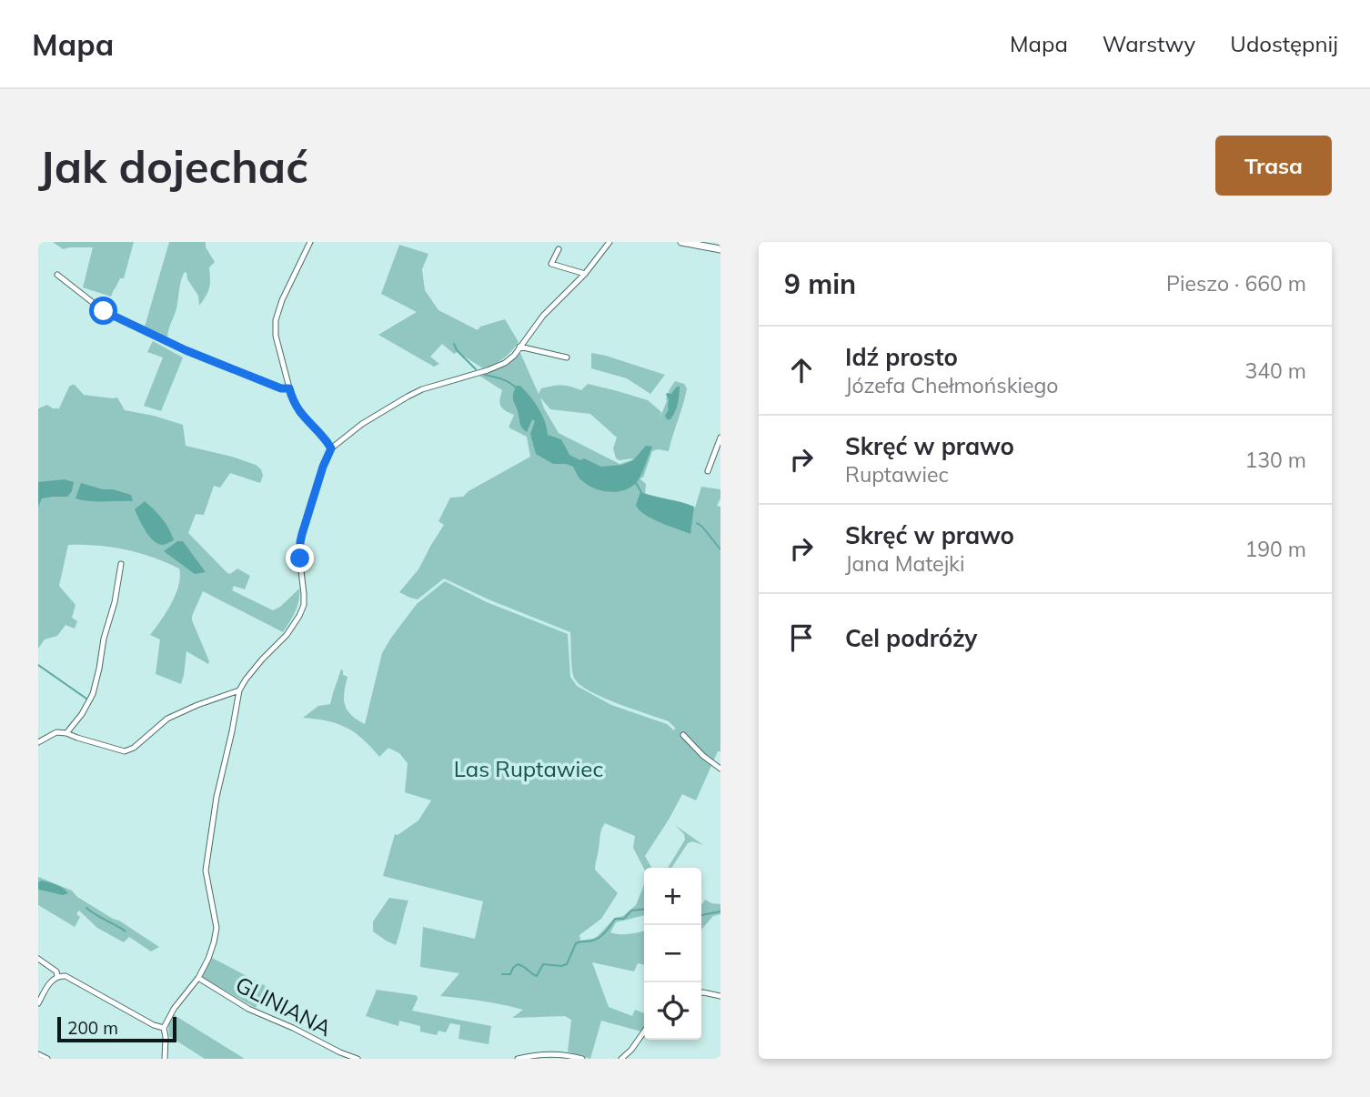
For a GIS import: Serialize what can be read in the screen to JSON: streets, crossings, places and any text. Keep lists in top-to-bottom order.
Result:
{
  "streets": {
    "street": ["GLINIANA"]
  },
  "parks": ["Las Ruptawiec"],
  "scale_bar": "200 m",
  "page": {
    "header": "Mapa",
    "nav": ["Mapa", "Warstwy", "Udostępnij"],
    "buttons": "Trasa",
    "title": "Jak dojechać",
    "heading": ["9 min", "Pieszo · 660 m"],
    "list": [
      ["Idź prosto", "Józefa Chełmońskiego", "340 m"],
      ["Skręć w prawo", "Ruptawiec", "130 m"],
      ["Skręć w prawo", "Jana Matejki", "190 m"],
      "Cel podróży"
    ],
    "map_buttons": ["+", "−"],
    "scale": "200 m"
  }
}
